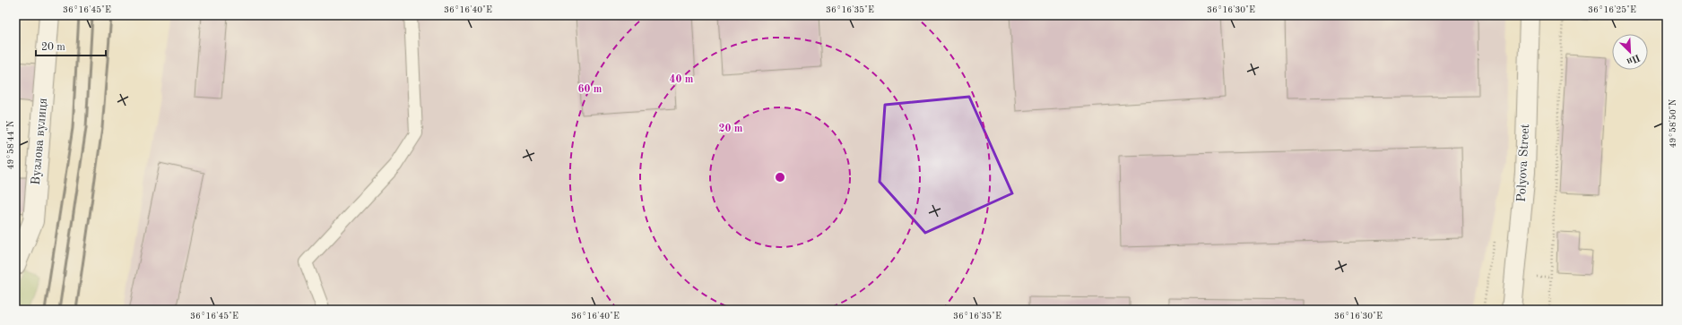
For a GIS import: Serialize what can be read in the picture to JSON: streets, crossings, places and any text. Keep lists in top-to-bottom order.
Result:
{
  "streets": {
    "main road": ["Вузлова вулиця", "Polyova Street"]
  },
  "scale_bar": "20 m",
  "north": "bottom right",
  "coordinates": [
    "36°16'45\"E",
    "36°16'40\"E",
    "36°16'35\"E",
    "36°16'30\"E",
    "36°16'25\"E",
    "49°58'50\"N",
    "49°58'44\"N"
  ],
  "rings": ["40 m", "60 m", "20 m"]
}
